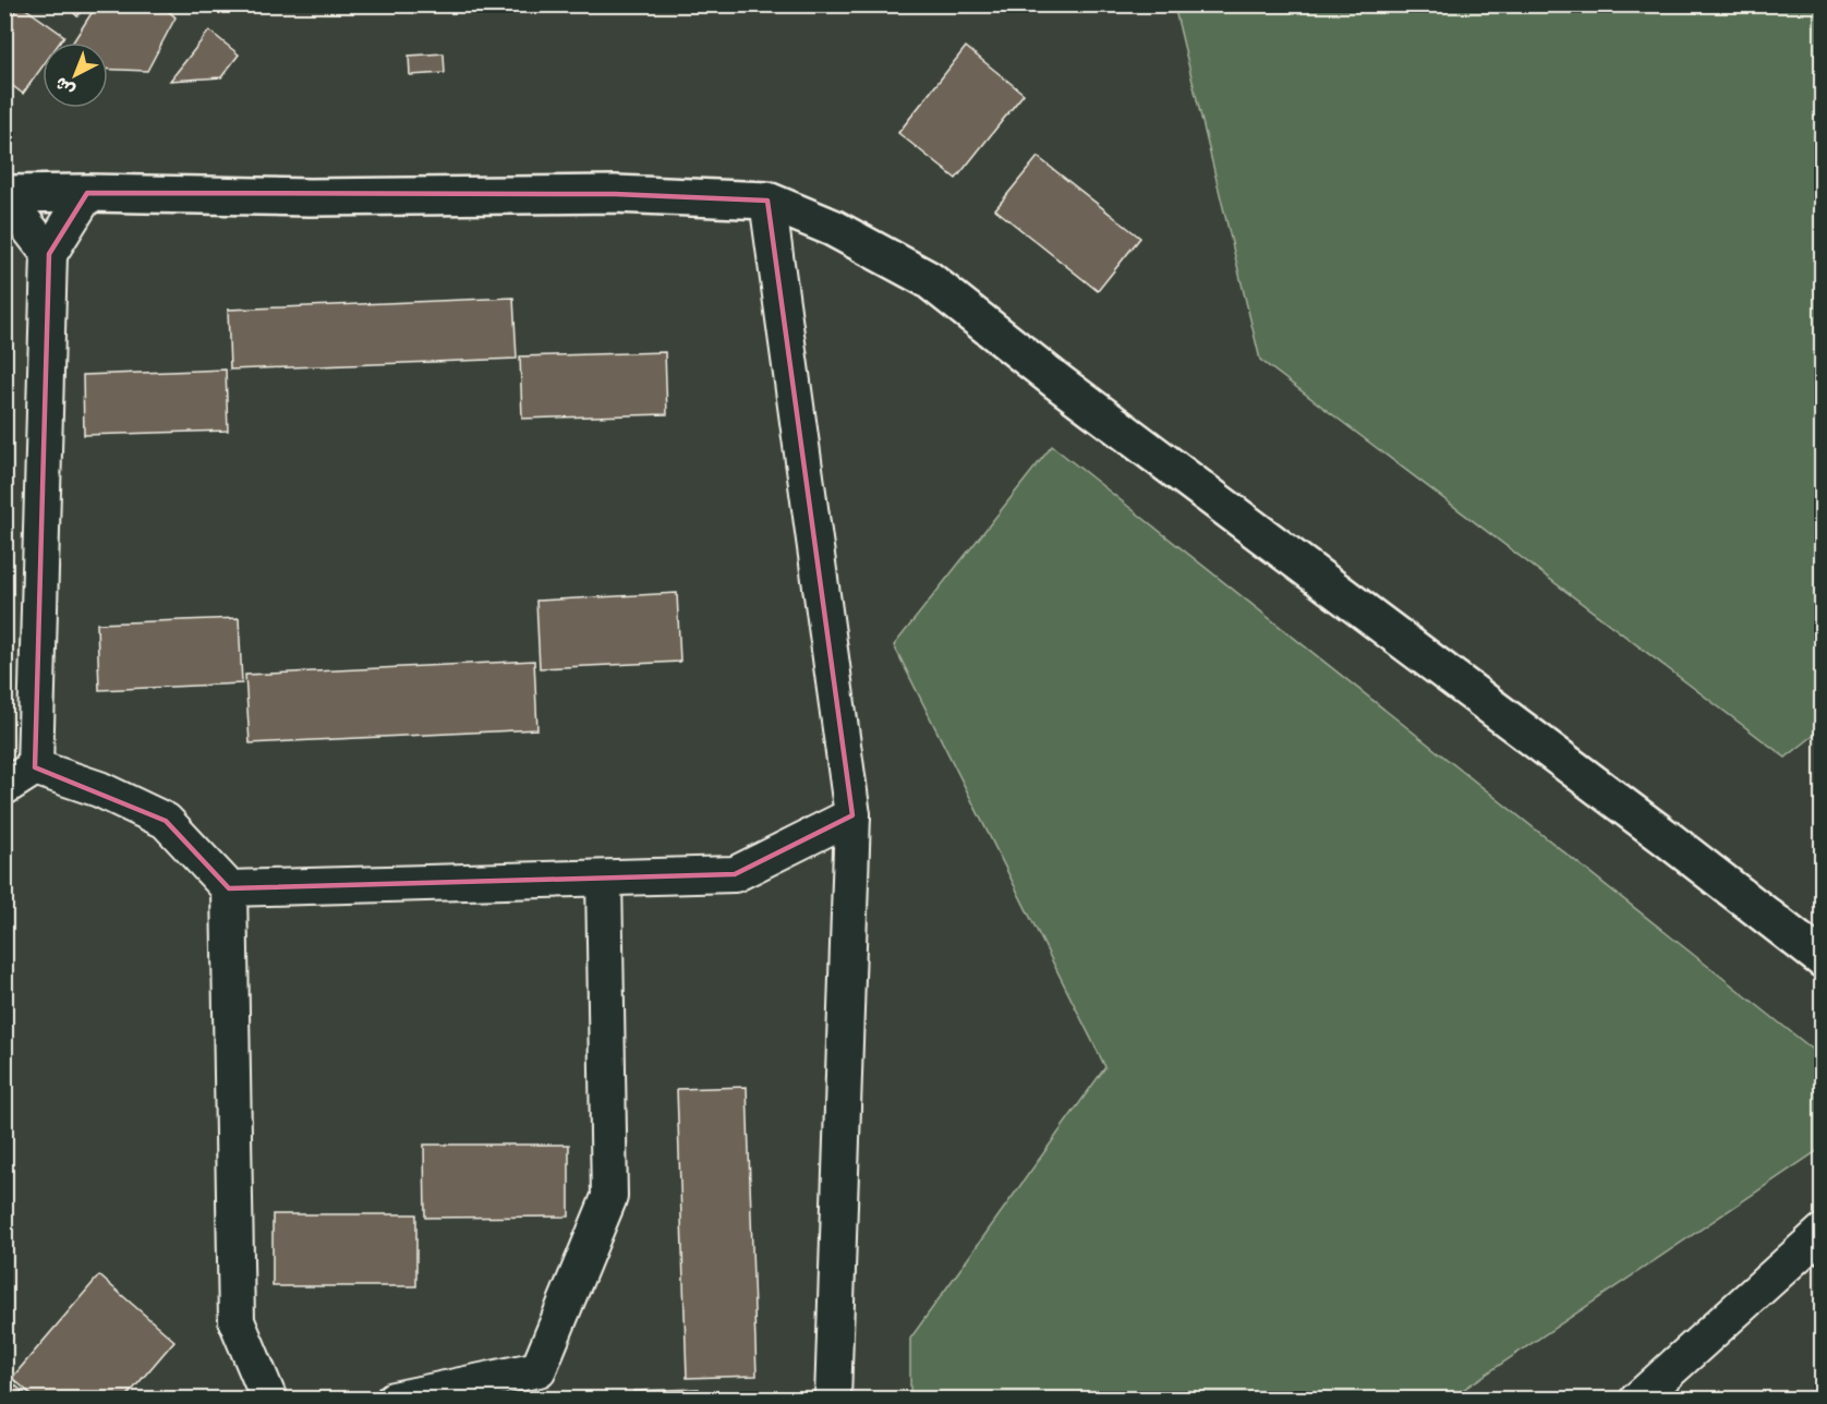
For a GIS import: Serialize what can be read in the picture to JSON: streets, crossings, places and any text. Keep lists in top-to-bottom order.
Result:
{
  "north": "bottom left"
}
